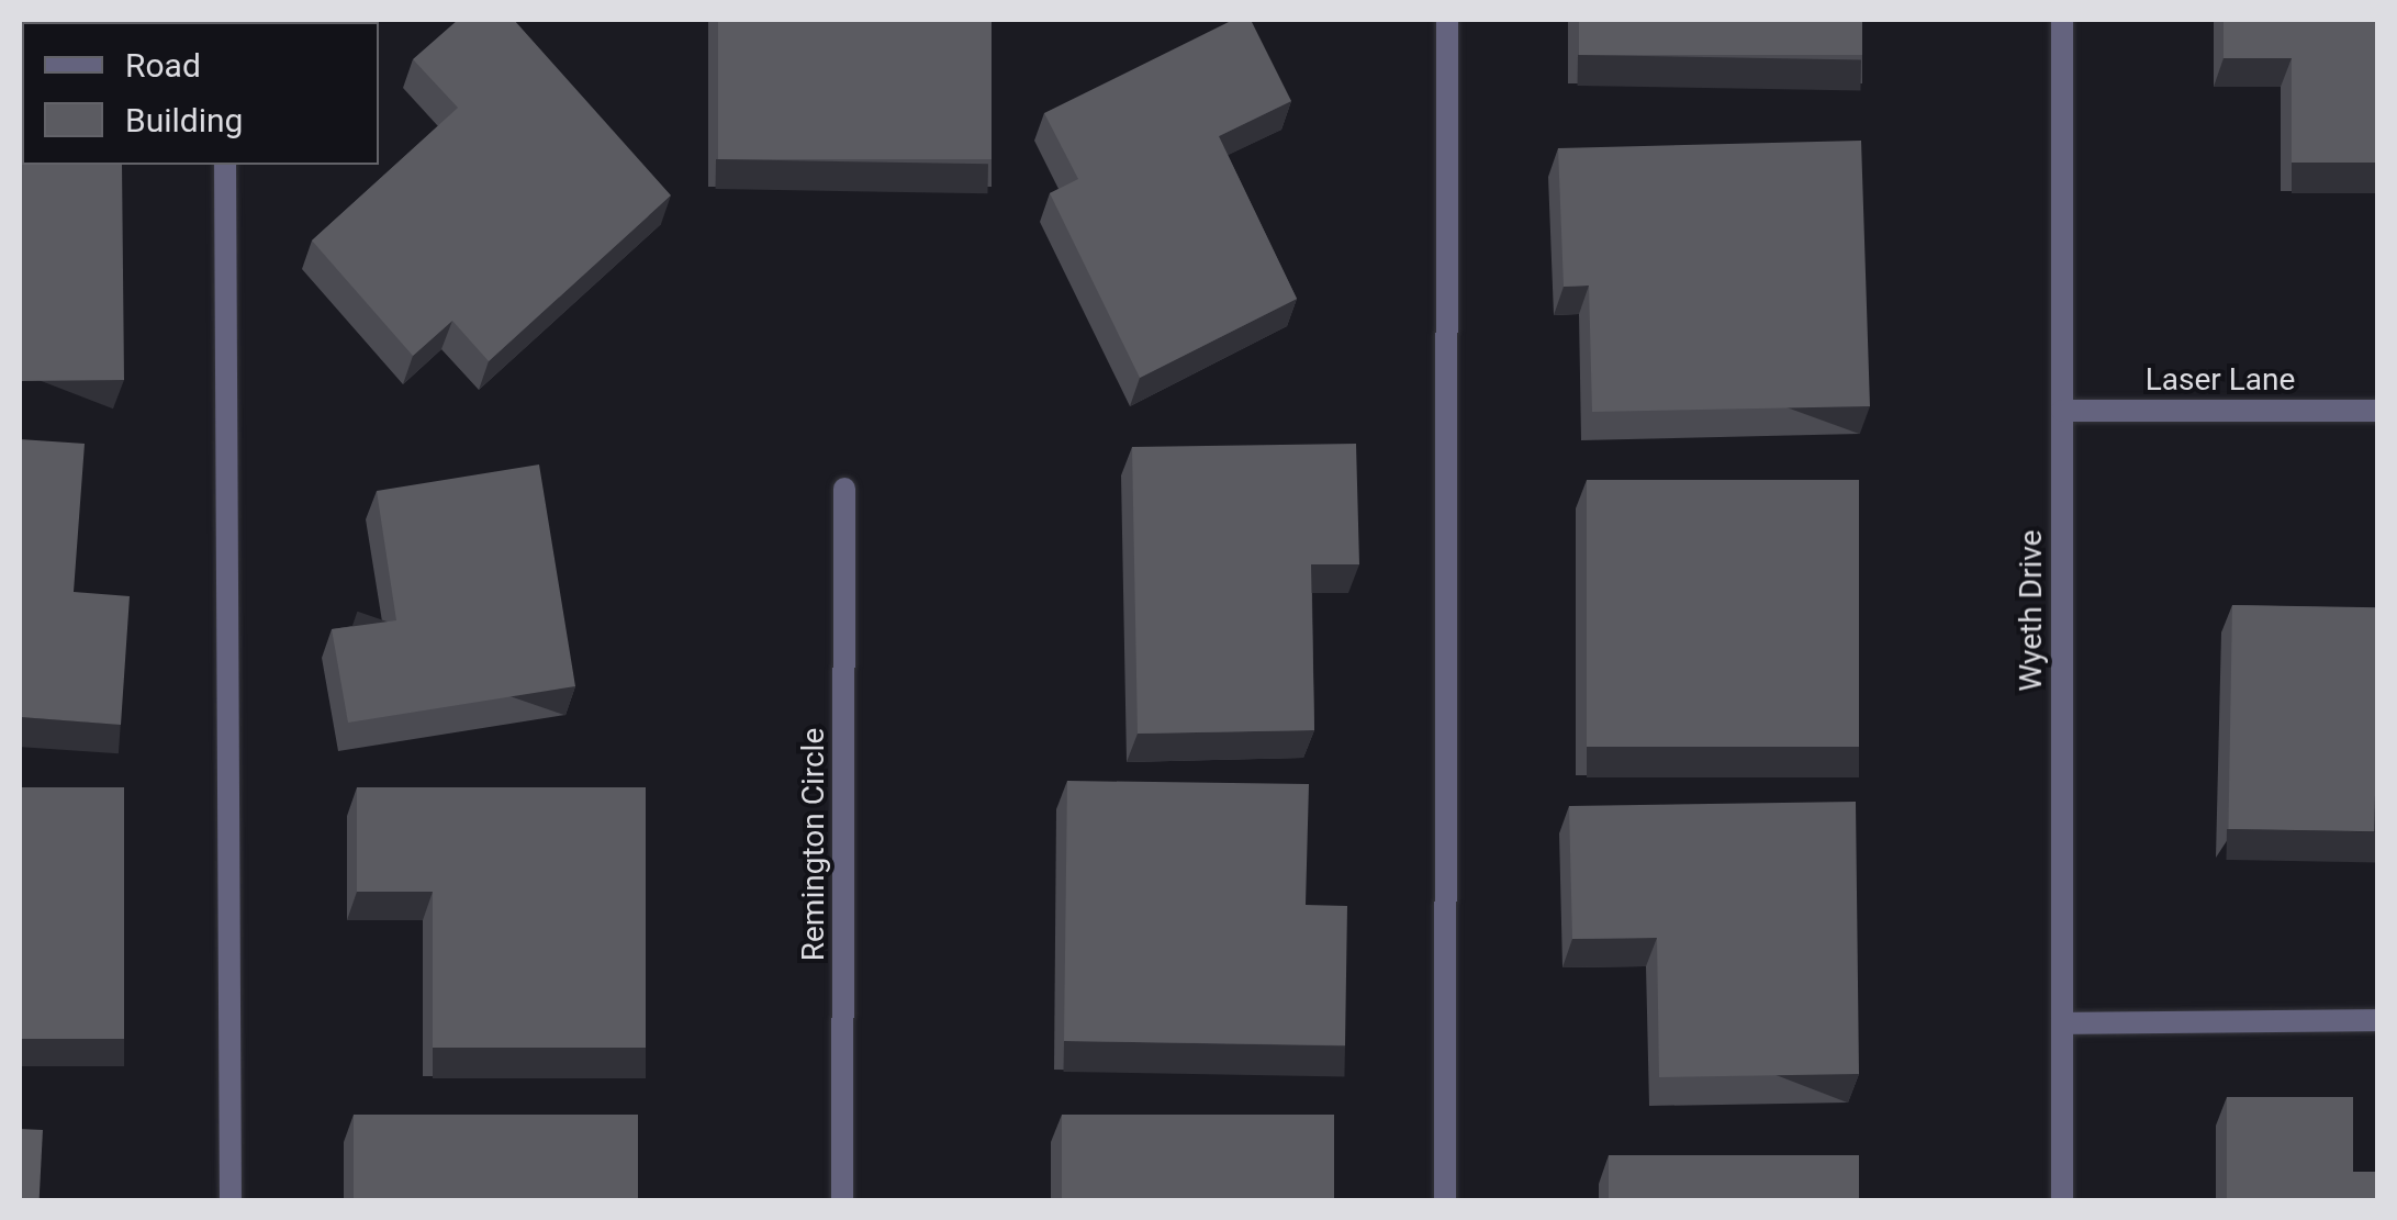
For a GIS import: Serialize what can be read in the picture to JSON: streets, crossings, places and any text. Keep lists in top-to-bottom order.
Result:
{
  "streets": {
    "street": ["Laser Lane", "Wyeth Drive", "Remington Circle"]
  },
  "crossings": [
    ["Laser Lane", "Wyeth Drive"]
  ],
  "legend": ["Road", "Building"]
}
